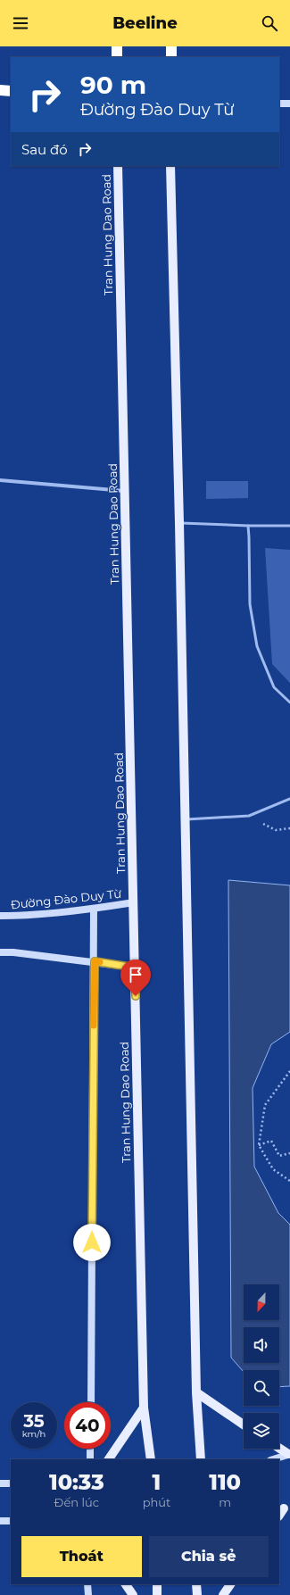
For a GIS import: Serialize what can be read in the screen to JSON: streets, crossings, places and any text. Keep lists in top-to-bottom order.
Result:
{
  "streets": {
    "main road": ["Tran Hung Dao Road"],
    "street": ["Đường Đào Duy Từ"]
  },
  "crossings": [
    ["Tran Hung Dao Road", "Đường Đào Duy Từ"]
  ],
  "north": "bottom",
  "page": {
    "header": "Beeline",
    "turn": ["90 m", "Đường Đào Duy Từ"],
    "then": "Sau đó",
    "speed": "35 km/h",
    "limit": "40",
    "eta": [
      "10:33",
      "Đến lúc",
      "1",
      "phút",
      "110",
      "m"
    ],
    "buttons": ["Thoát", "Chia sẻ"]
  }
}
